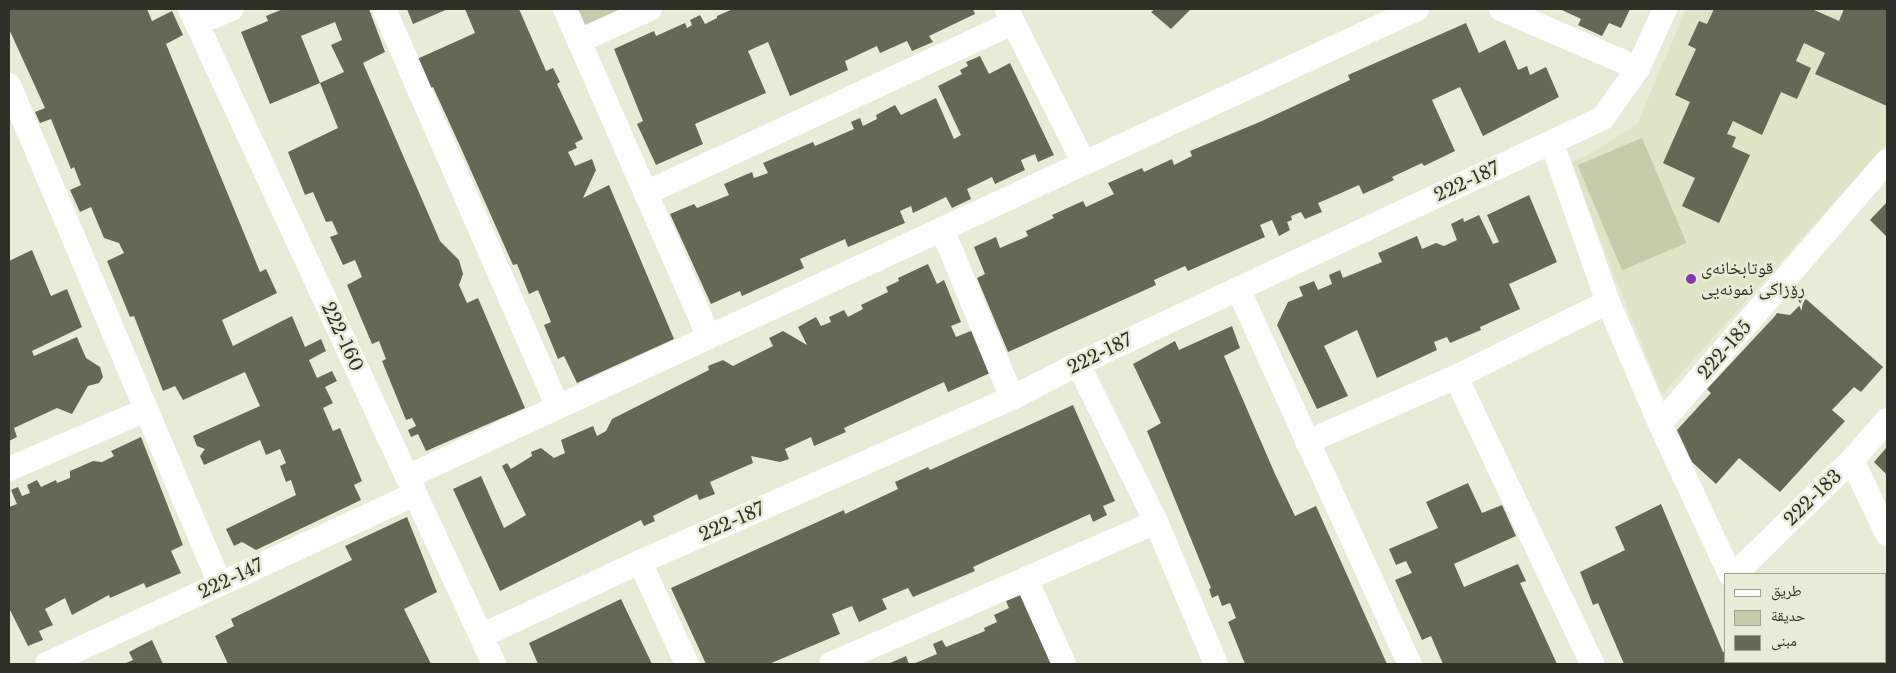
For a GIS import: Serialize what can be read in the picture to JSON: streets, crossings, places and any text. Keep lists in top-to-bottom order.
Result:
{
  "streets": {
    "street": [
      "222-187",
      "222-160",
      "222-185",
      "222-183",
      "222-147"
    ]
  },
  "crossings": [
    ["222-187", "222-160"],
    ["222-160", "222-147"]
  ],
  "places": ["قوتابخانەی ڕۆزاکی نمونەیی"],
  "legend": ["طريق", "حديقة", "مبنى"]
}
